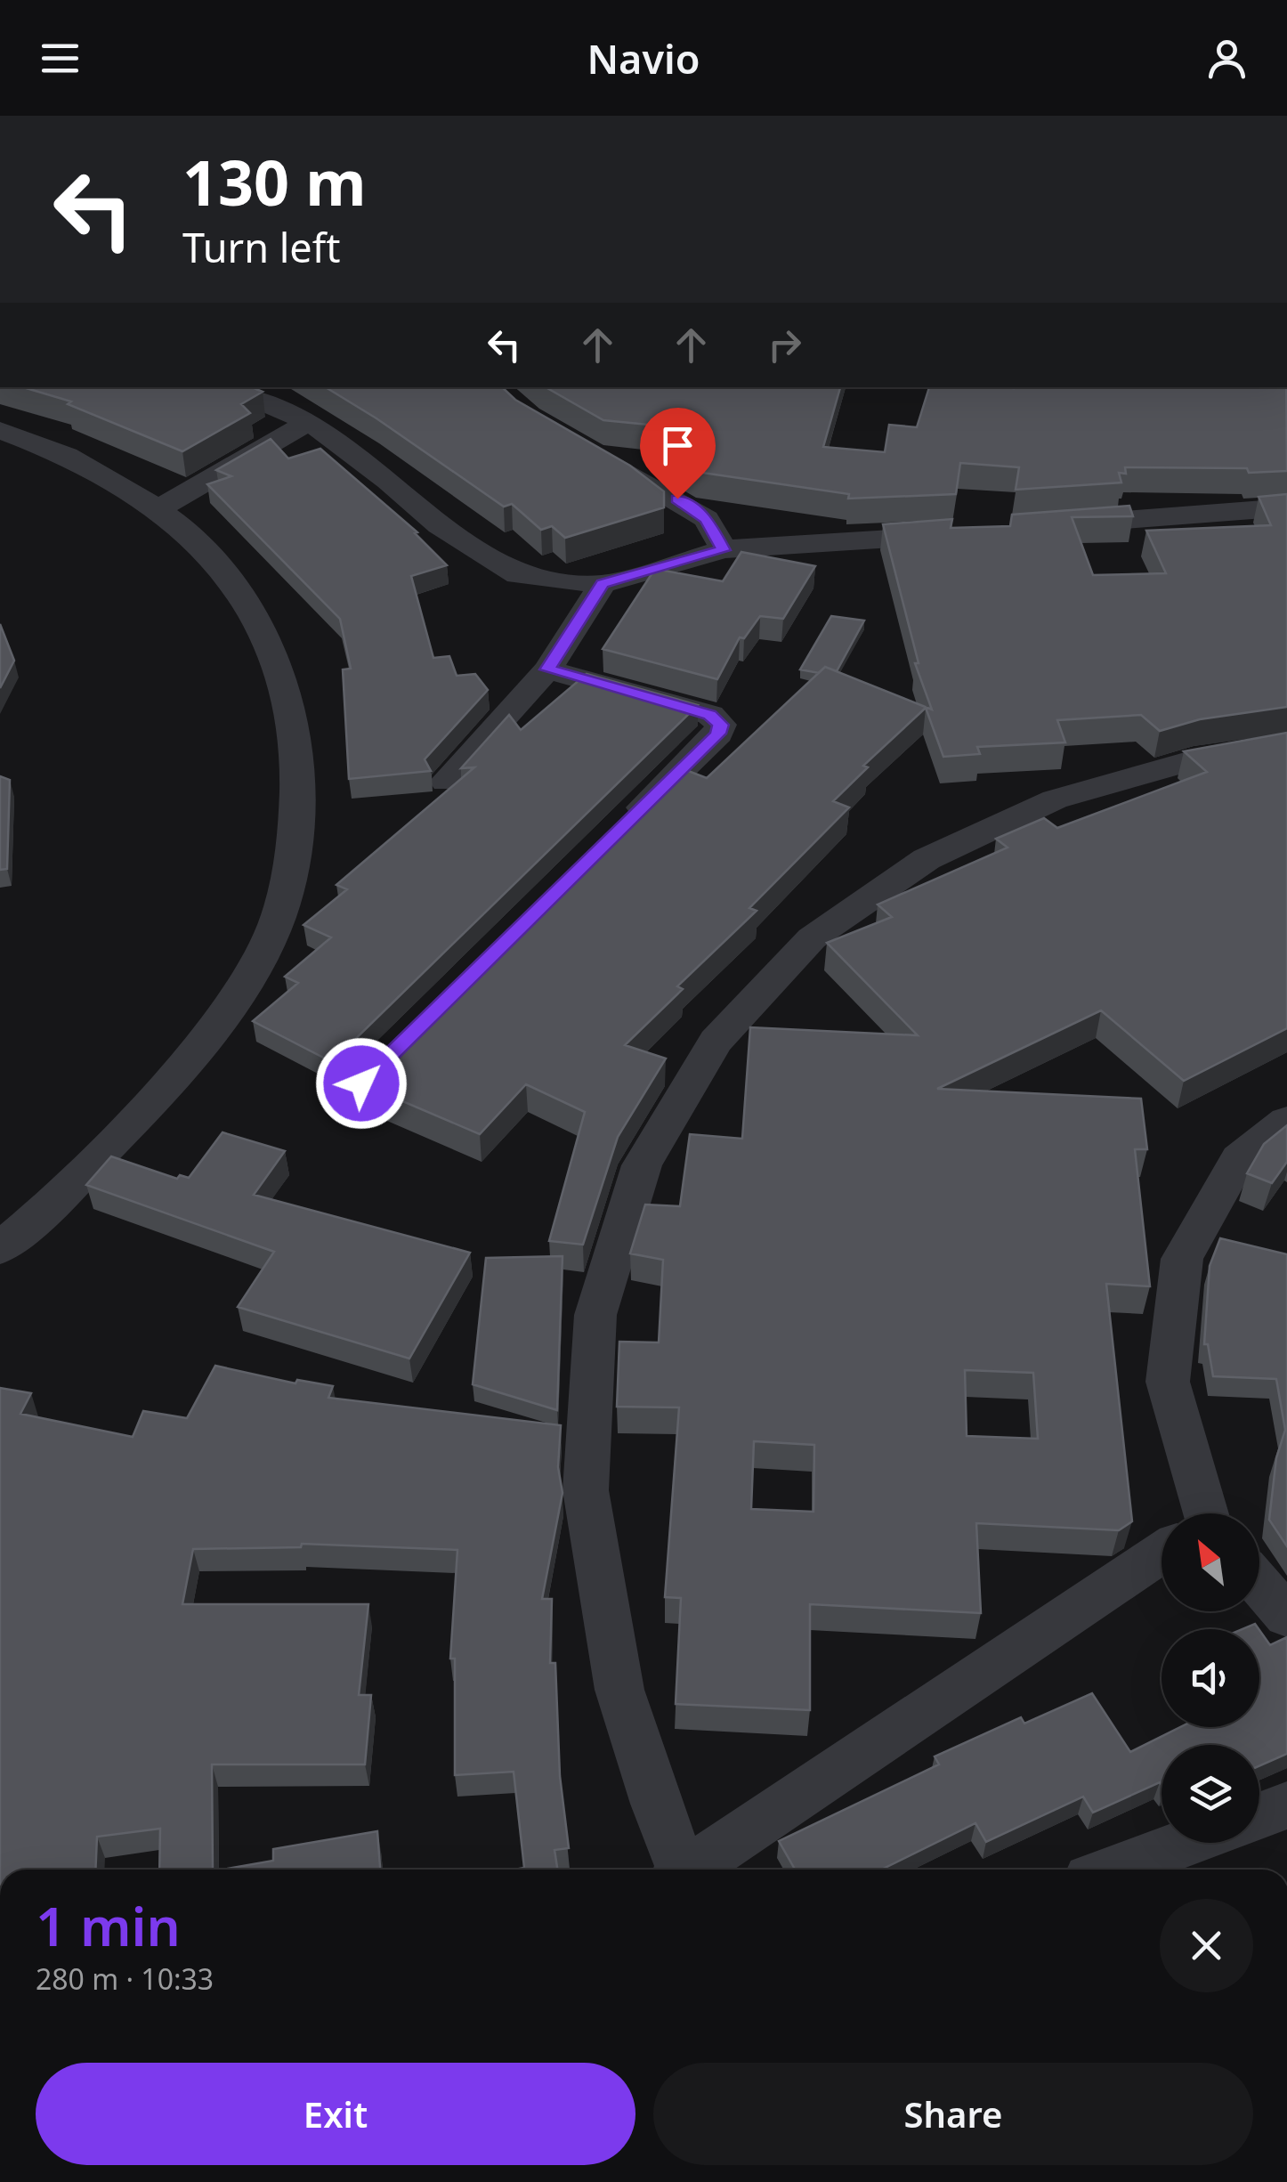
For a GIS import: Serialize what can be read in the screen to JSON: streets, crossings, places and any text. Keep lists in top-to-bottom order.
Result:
{
  "north": "top left",
  "page": {
    "header": "Navio",
    "turn": ["130 m", "Turn left"],
    "heading": ["1 min", "280 m · 10:33"],
    "buttons": ["Exit", "Share"]
  }
}
